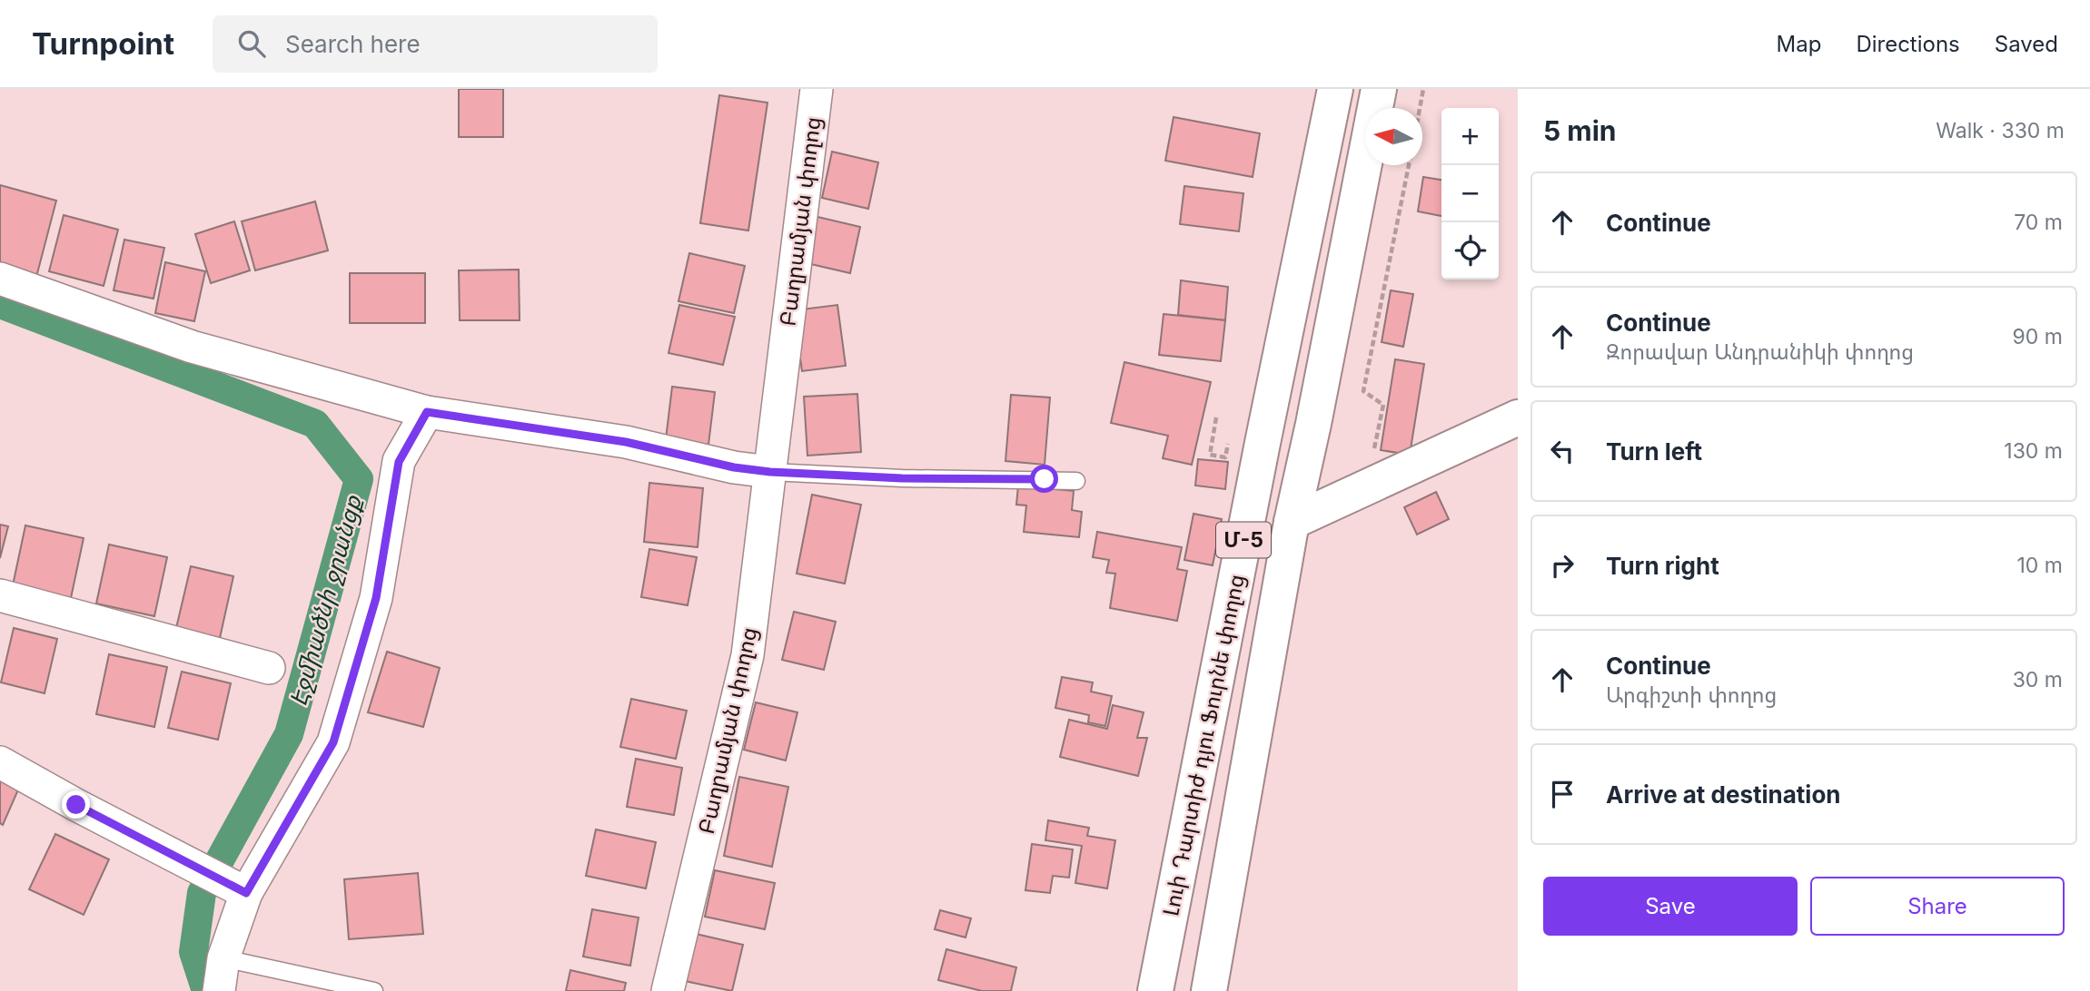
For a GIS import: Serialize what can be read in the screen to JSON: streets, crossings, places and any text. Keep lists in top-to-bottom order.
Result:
{
  "streets": {
    "main road": ["Մ-5", "Լուի Դարտիժ դյու Ֆուրնե փողոց"],
    "street": ["Բաղրամյան փողոց"]
  },
  "water": ["Էջմիածնի ջրանցք"],
  "north": "left",
  "page": {
    "header": "Turnpoint",
    "search": "Search here",
    "nav": ["Map", "Directions", "Saved"],
    "heading": ["5 min", "Walk · 330 m"],
    "map_buttons": ["+", "−"],
    "list": [
      ["Continue", "70 m"],
      ["Continue", "Զորավար Անդրանիկի փողոց", "90 m"],
      ["Turn left", "130 m"],
      ["Turn right", "10 m"],
      ["Continue", "Արգիշտի փողոց", "30 m"],
      "Arrive at destination"
    ],
    "buttons": ["Save", "Share"]
  }
}
